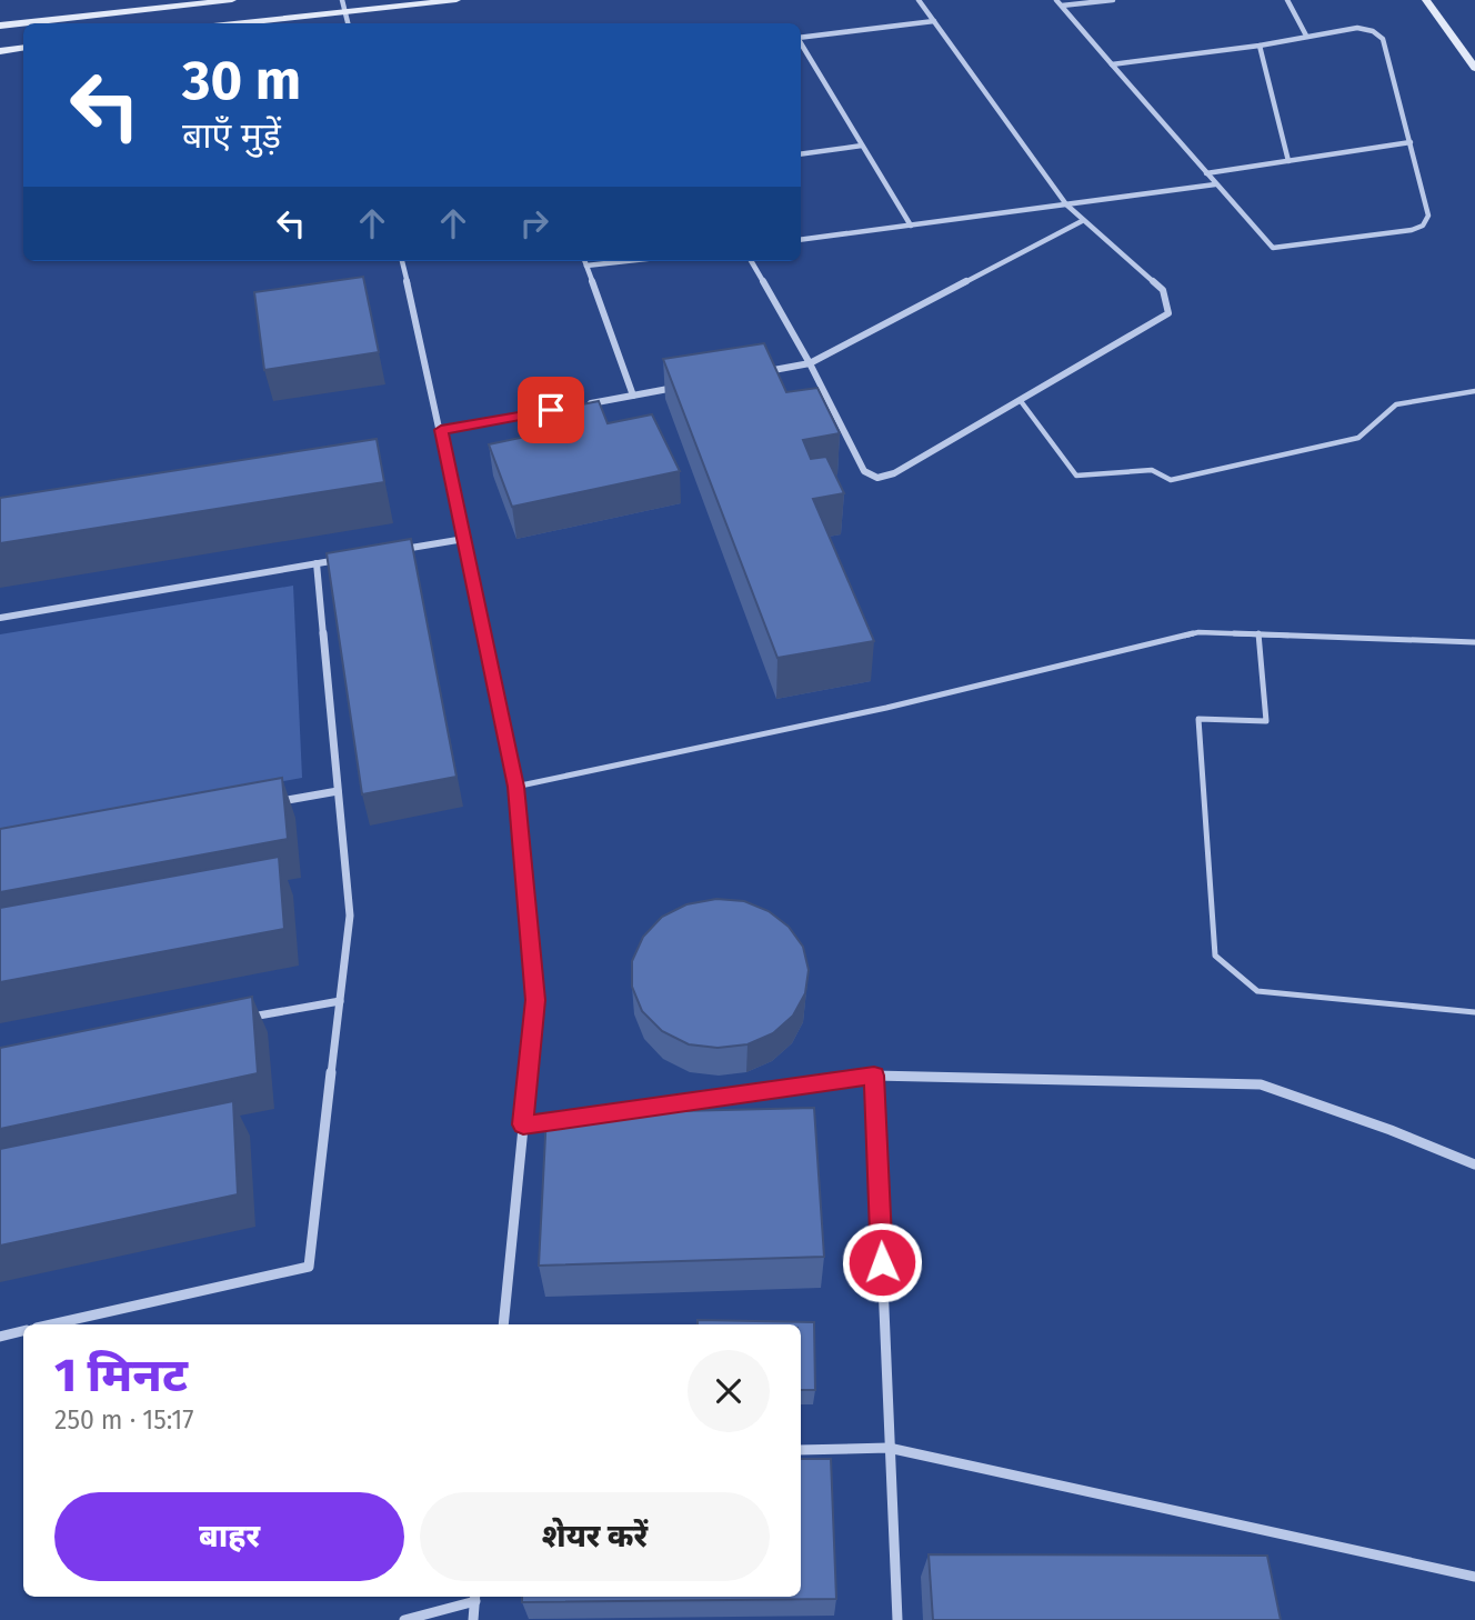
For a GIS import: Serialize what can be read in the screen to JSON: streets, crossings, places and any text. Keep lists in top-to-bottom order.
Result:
{
  "page": {
    "turn": ["30 m", "बाएँ मुड़ें"],
    "heading": ["1 मिनट", "250 m · 15:17"],
    "buttons": ["बाहर", "शेयर करें"]
  }
}
